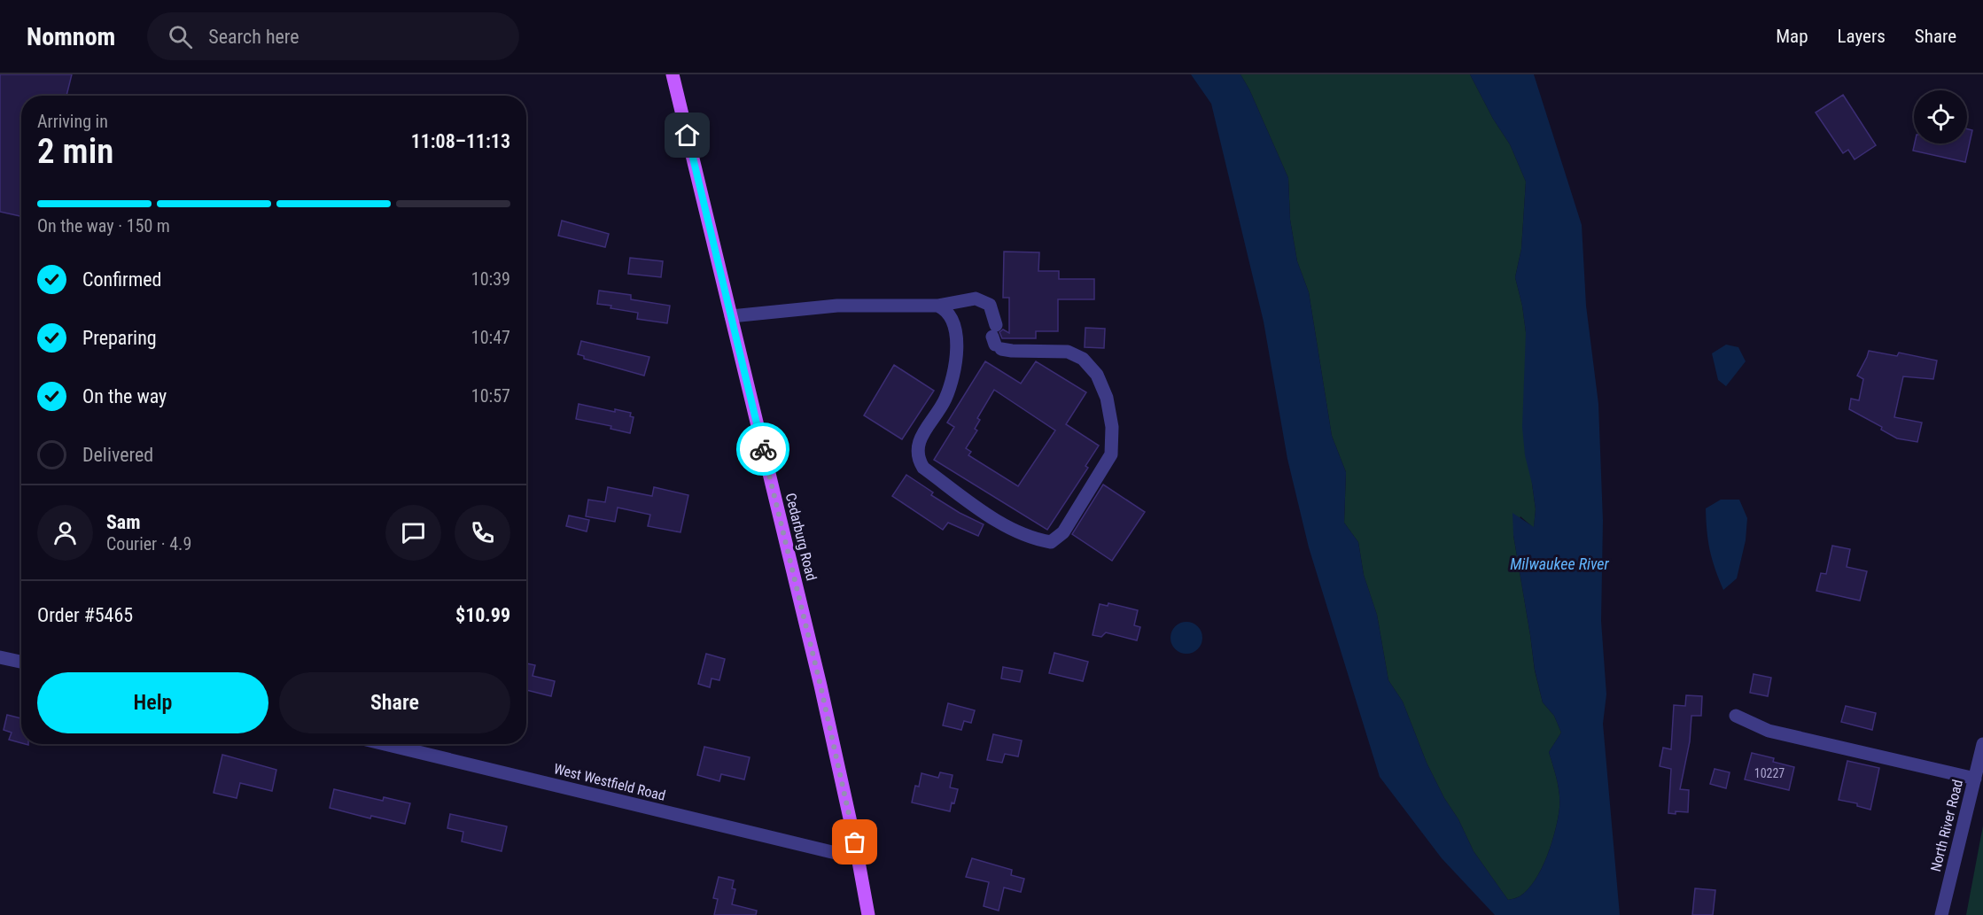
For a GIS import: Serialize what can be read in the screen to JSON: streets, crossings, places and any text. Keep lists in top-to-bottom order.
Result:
{
  "streets": {
    "main road": ["Cedarburg Road"],
    "street": ["West Westfield Road", "North River Road"]
  },
  "crossings": [
    ["Cedarburg Road", "West Westfield Road"]
  ],
  "water": ["Milwaukee River"],
  "house_numbers": ["10227"],
  "page": {
    "header": "Nomnom",
    "search": "Search here",
    "nav": ["Map", "Layers", "Share"],
    "heading": ["2 min", "Arriving in", "11:08–11:13"],
    "panel": [
      "Sam",
      "Courier · 4.9",
      "Order #5465",
      "$10.99"
    ],
    "bar": "On the way · 150 m",
    "list": [
      ["Confirmed", "10:39"],
      ["Preparing", "10:47"],
      ["On the way", "10:57"],
      "Delivered"
    ],
    "buttons": ["Help", "Share"]
  }
}
